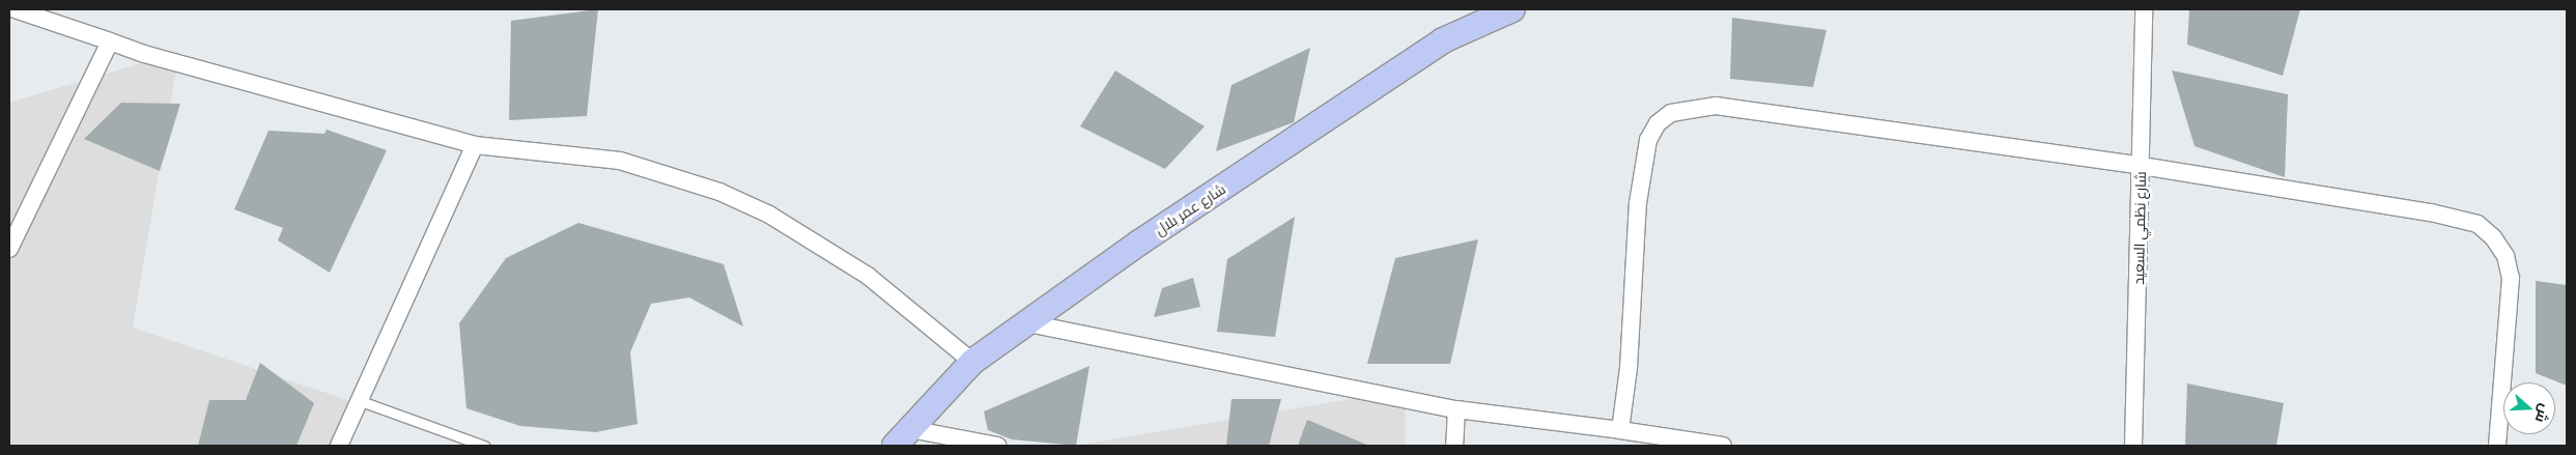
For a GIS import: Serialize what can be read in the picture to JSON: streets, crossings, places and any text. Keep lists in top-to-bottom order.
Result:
{
  "streets": {
    "street": ["شارع عمر بلال", "شارع نظمي السعيد"]
  },
  "north": "right"
}
